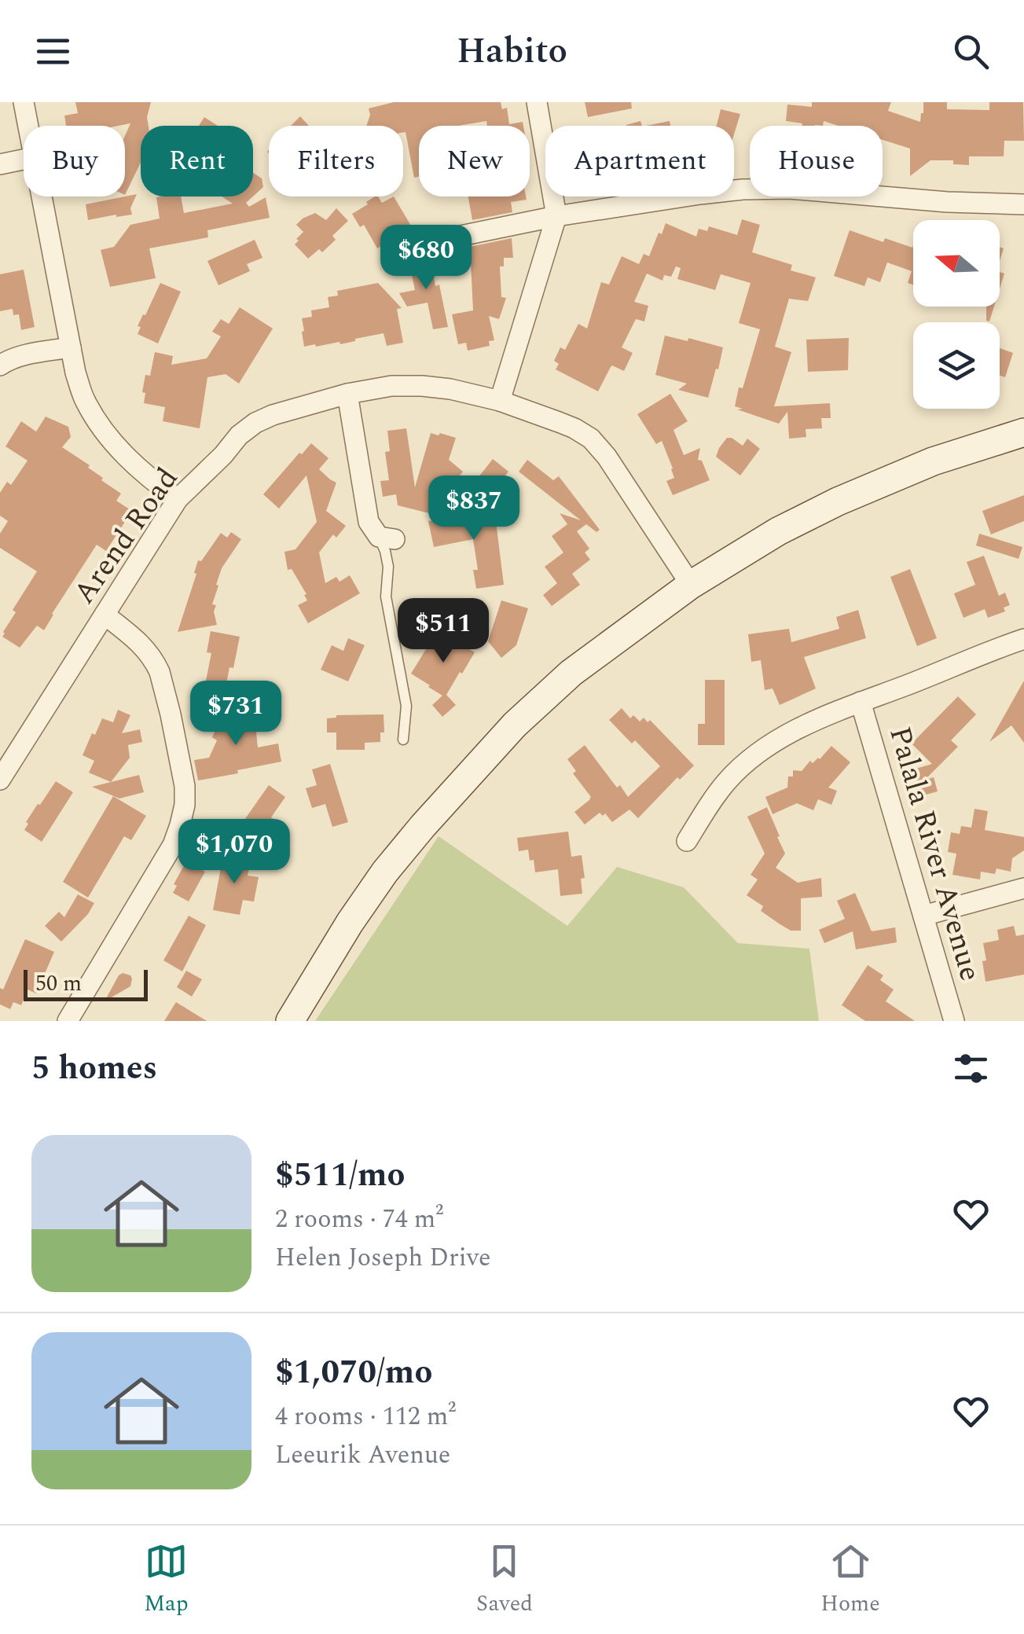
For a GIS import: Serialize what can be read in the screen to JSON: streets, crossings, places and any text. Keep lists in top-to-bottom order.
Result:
{
  "streets": {
    "street": ["Arend Road", "Palala River Avenue"]
  },
  "scale_bar": "50 m",
  "north": "left",
  "page": {
    "header": "Habito",
    "chip": [
      "Buy",
      "Rent",
      "Filters",
      "New",
      "Apartment",
      "House"
    ],
    "price": [
      "$680",
      "$837",
      "$511",
      "$731",
      "$1,070"
    ],
    "scale": "50 m",
    "heading": "5 homes",
    "list": [
      {
        "name": "$511/mo",
        "note": "2 rooms · 74 m² · Helen Joseph Drive"
      },
      {
        "name": "$1,070/mo",
        "note": "4 rooms · 112 m² · Leeurik Avenue"
      }
    ],
    "tabs": ["Map", "Saved", "Home"]
  }
}
